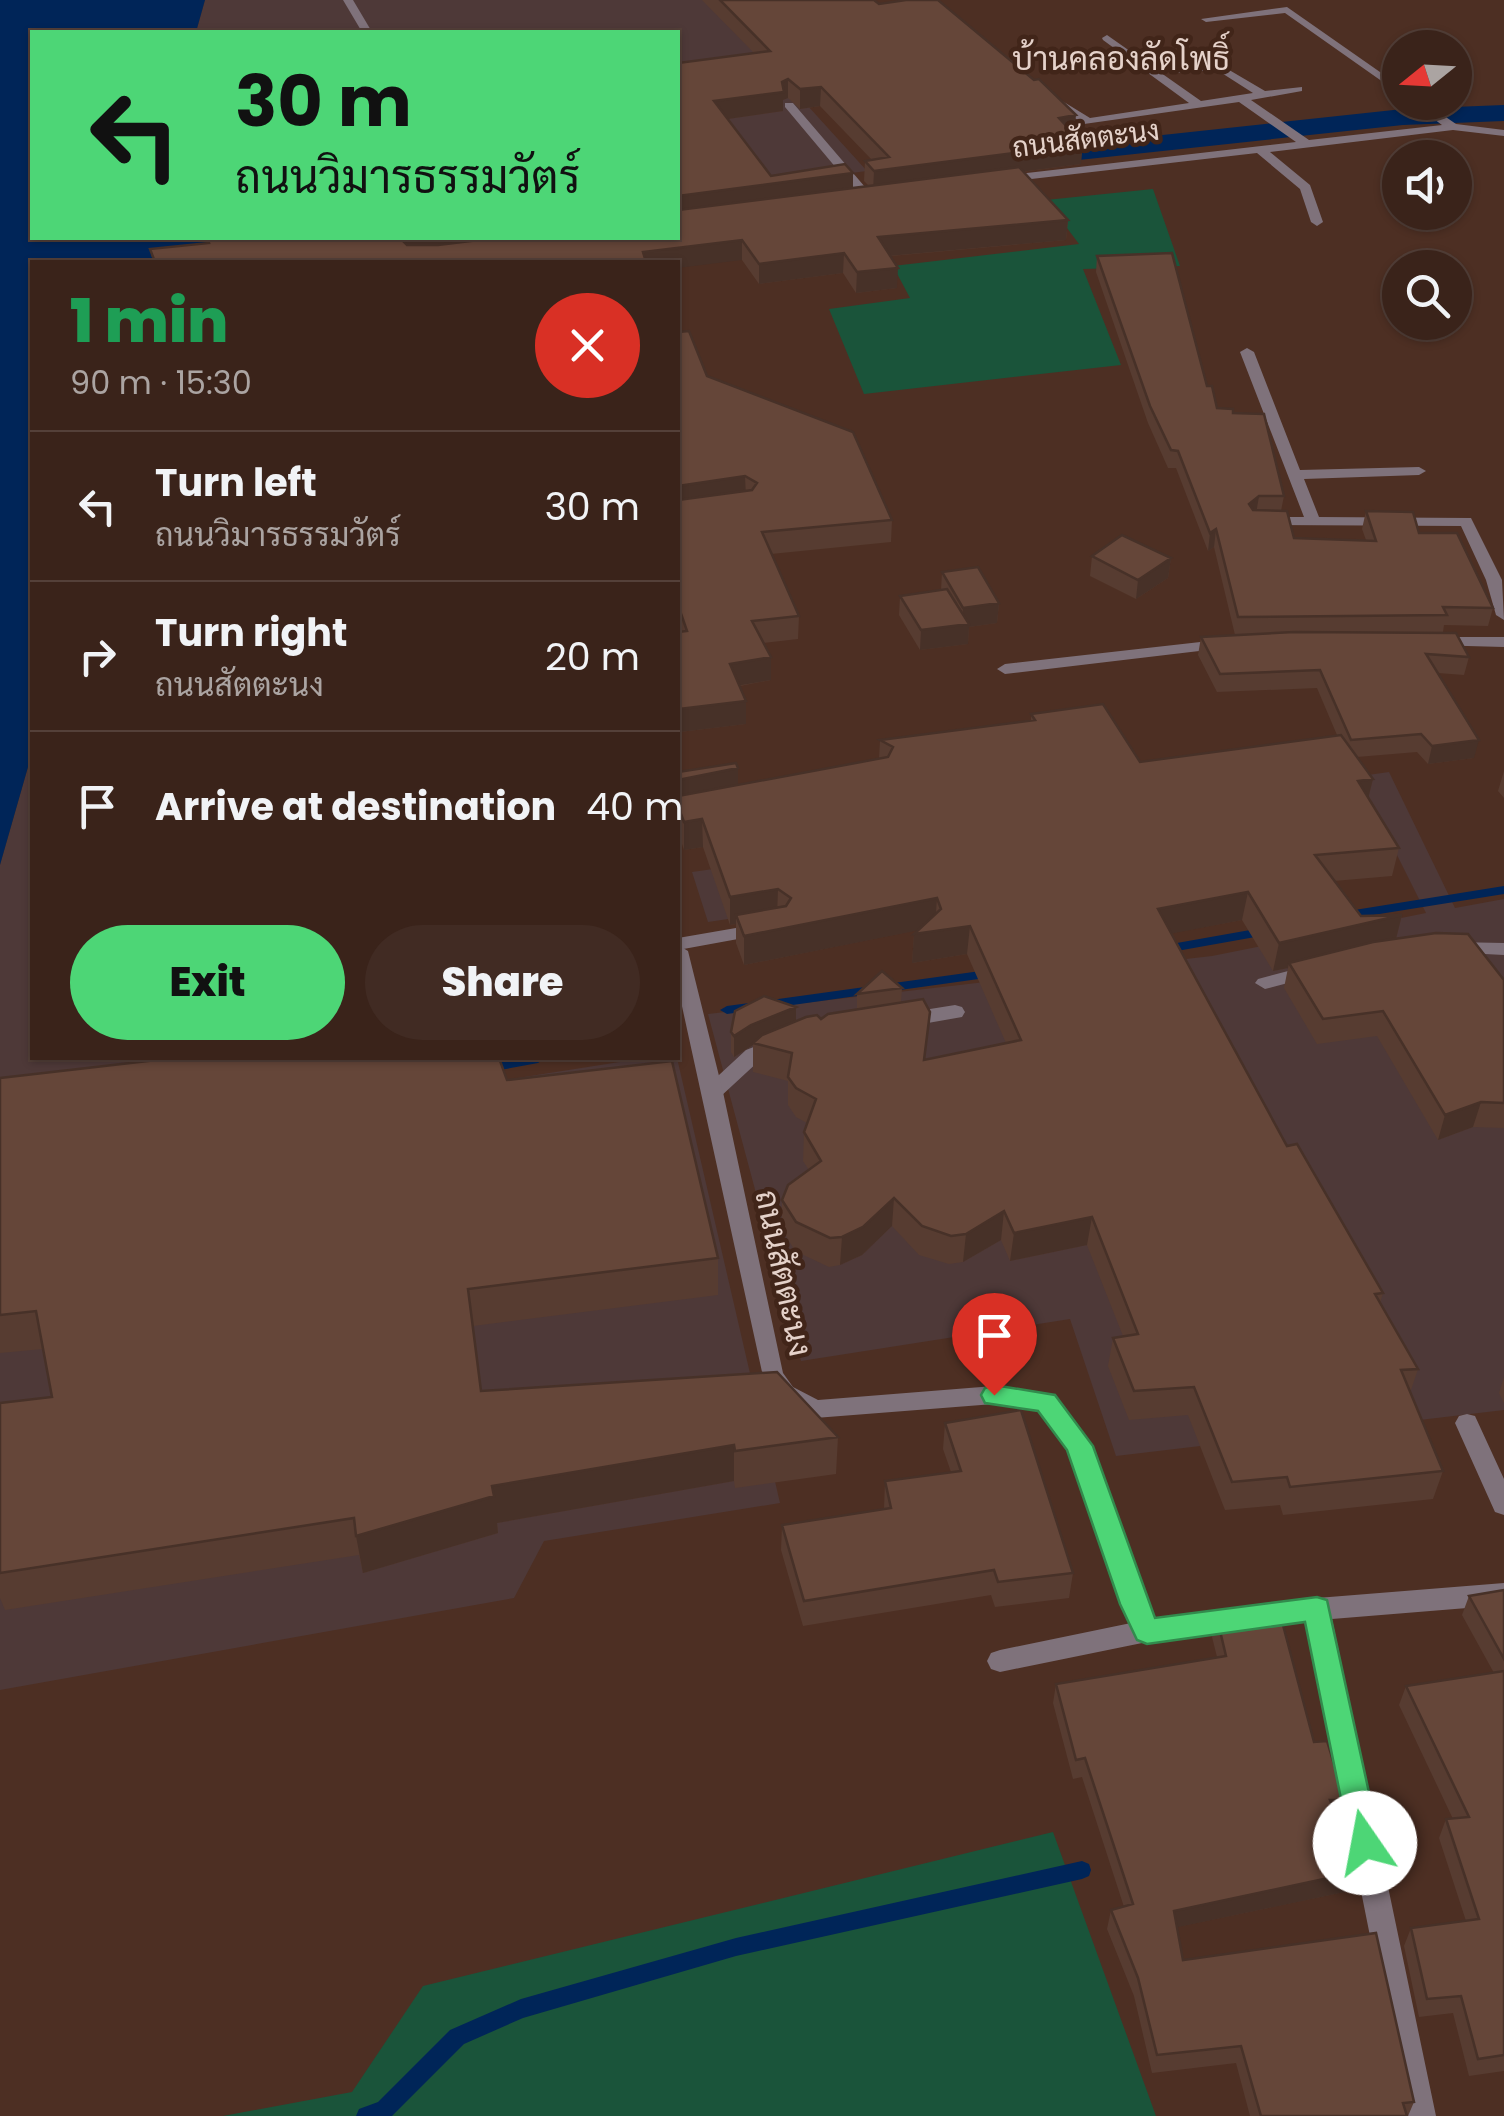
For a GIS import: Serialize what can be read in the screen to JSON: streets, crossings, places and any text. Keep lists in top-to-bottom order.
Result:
{
  "streets": {
    "street": ["ถนนสัตตะนง"]
  },
  "districts": ["บ้านคลองลัดโพธิ์"],
  "north": "left",
  "page": {
    "turn": ["30 m", "ถนนวิมารธรรมวัตร์"],
    "heading": ["1 min", "90 m · 15:30"],
    "list": [
      {
        "name": "Turn left",
        "note": "ถนนวิมารธรรมวัตร์",
        "value": "30 m"
      },
      {
        "name": "Turn right",
        "note": "ถนนสัตตะนง",
        "value": "20 m"
      },
      {
        "name": "Arrive at destination",
        "value": "40 m"
      }
    ],
    "buttons": ["Exit", "Share"]
  }
}
